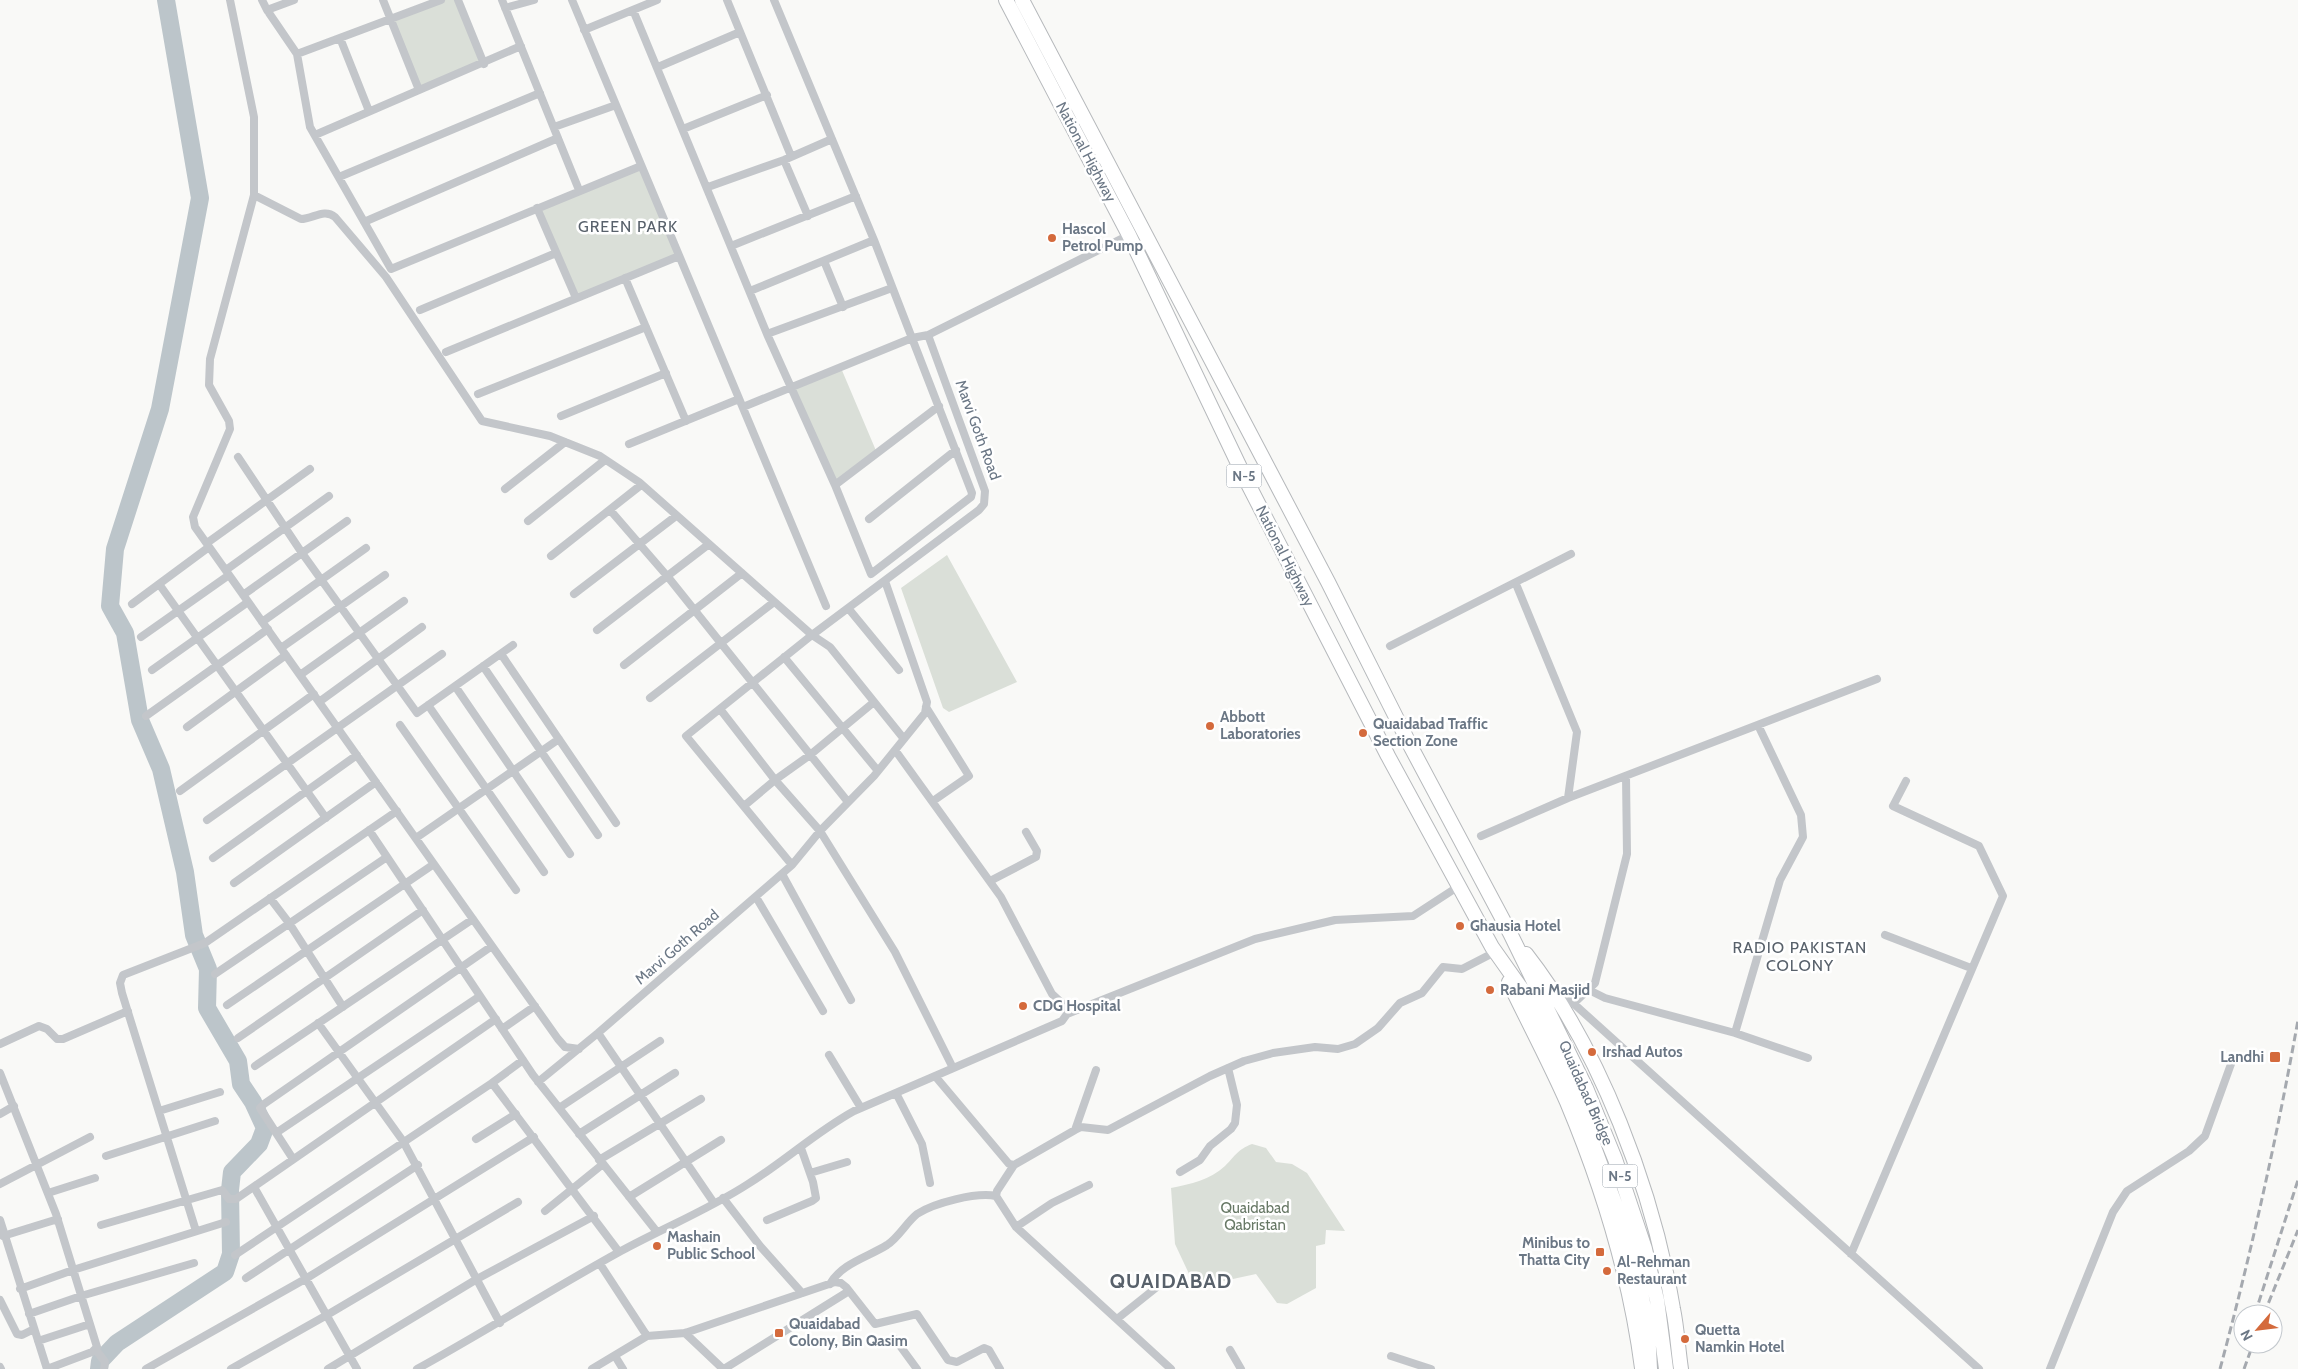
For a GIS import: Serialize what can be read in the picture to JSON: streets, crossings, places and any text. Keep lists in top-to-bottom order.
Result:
{
  "streets": {
    "highway": ["National Highway", "N-5", "Quaidabad Bridge"],
    "street": ["Marvi Goth Road"]
  },
  "crossings": [
    ["National Highway", "Quaidabad Bridge"]
  ],
  "districts": ["GREEN PARK", "RADIO PAKISTAN COLONY", "QUAIDABAD"],
  "parks": ["Quaidabad Qabristan"],
  "places": {
    "other": [
      "Hascol Petrol Pump",
      "Abbott Laboratories",
      "Quaidabad Traffic Section Zone",
      "Ghausia Hotel",
      "Rabani Masjid",
      "CDG Hospital",
      "Irshad Autos",
      "Mashain Public School",
      "Al-Rehman Restaurant",
      "Quetta Namkin Hotel"
    ],
    "transit": ["Landhi", "Minibus to Thatta City", "Quaidabad Colony, Bin Qasim"]
  },
  "north": "bottom left"
}
